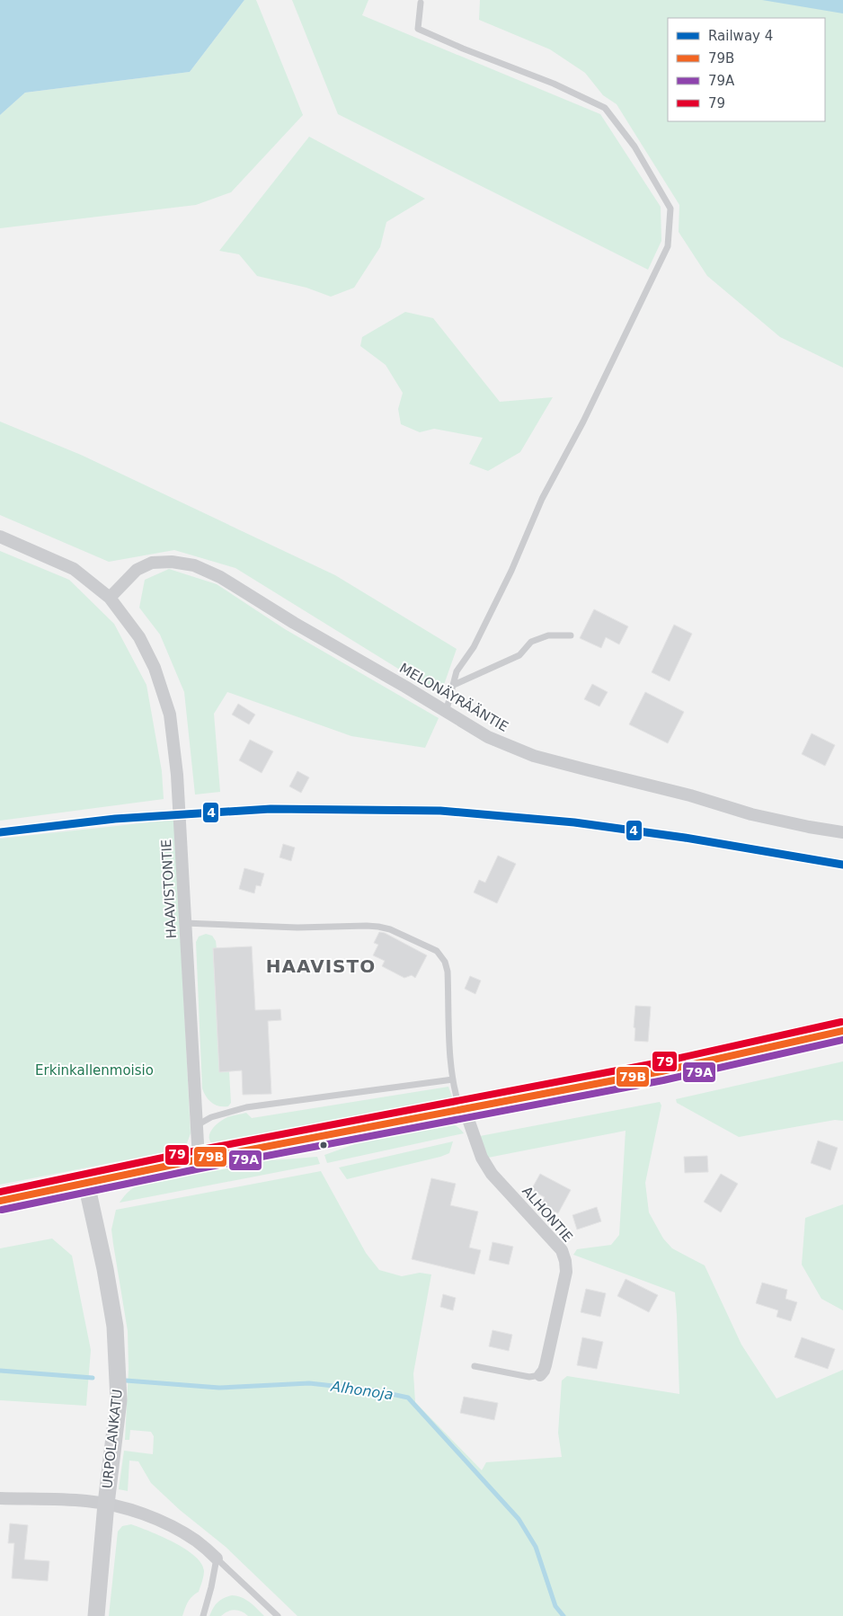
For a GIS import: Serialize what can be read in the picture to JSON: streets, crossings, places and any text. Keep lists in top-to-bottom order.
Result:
{
  "streets": {
    "main road": ["URPOLANKATU"],
    "street": ["MELONÄYRÄÄNTIE", "HAAVISTONTIE", "ALHONTIE"]
  },
  "crossings": [
    ["MELONÄYRÄÄNTIE", "HAAVISTONTIE"]
  ],
  "districts": ["HAAVISTO"],
  "water": ["Alhonoja"],
  "parks": ["Erkinkallenmoisio"],
  "lines": [
    "rail line 4",
    "transit line 79",
    "transit line 79B",
    "transit line 79A"
  ],
  "legend": [
    "Railway 4",
    "79B",
    "79A",
    "79"
  ]
}
